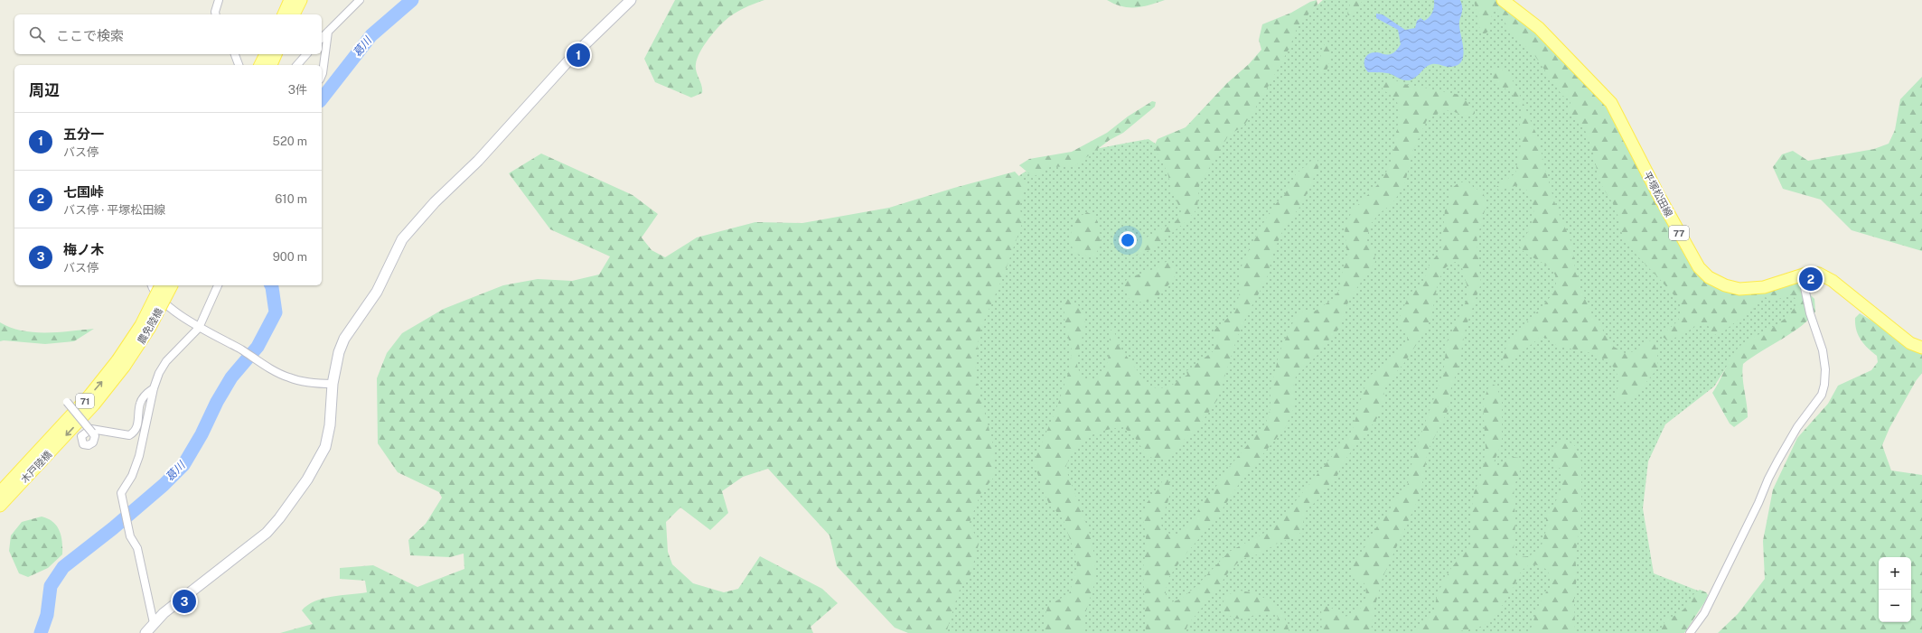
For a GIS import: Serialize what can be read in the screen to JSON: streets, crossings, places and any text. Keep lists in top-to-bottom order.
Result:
{
  "streets": {
    "main road": [
      "平塚松田線",
      "77",
      "農免陸橋",
      "71",
      "木戸陸橋"
    ]
  },
  "crossings": [
    ["農免陸橋", "木戸陸橋"],
    ["71", "木戸陸橋"]
  ],
  "water": ["葛川"],
  "page": {
    "search": "ここで検索",
    "pins": ["1", "2", "3"],
    "heading": ["周辺", "3件"],
    "list": [
      {
        "mark": "1",
        "name": "五分一",
        "note": "バス停",
        "value": "520 m"
      },
      {
        "mark": "2",
        "name": "七国峠",
        "note": "バス停 · 平塚松田線",
        "value": "610 m"
      },
      {
        "mark": "3",
        "name": "梅ノ木",
        "note": "バス停",
        "value": "900 m"
      }
    ],
    "map_buttons": ["+", "−"]
  }
}
